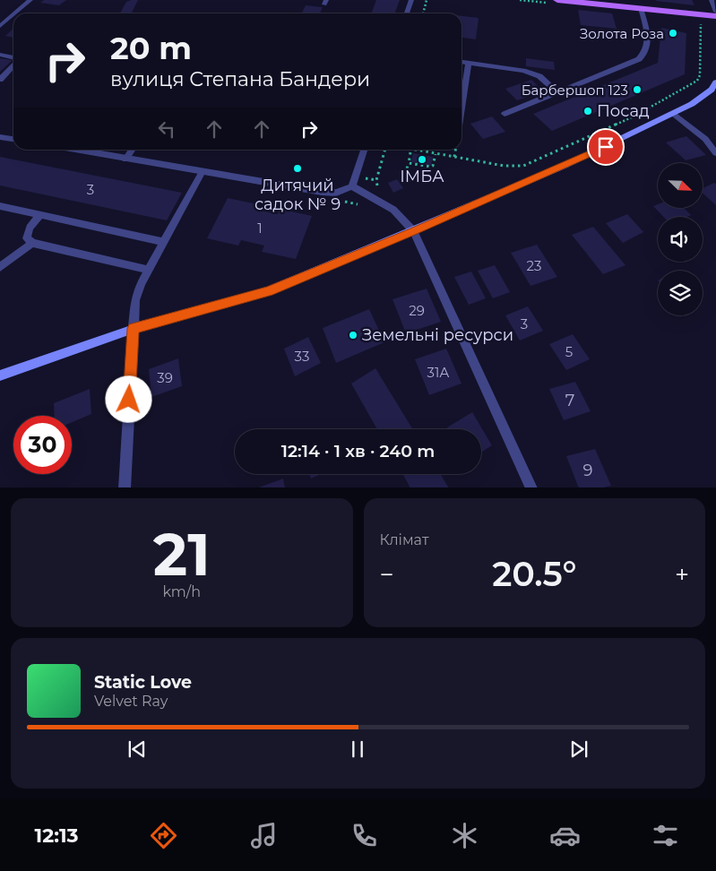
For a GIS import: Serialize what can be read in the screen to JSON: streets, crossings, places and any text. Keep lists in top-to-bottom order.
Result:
{
  "places": [
    "Золота Роза",
    "Барбершоп 123",
    "Посад",
    "ІМБА",
    "Дитячий садок № 9",
    "Земельні ресурси"
  ],
  "house_numbers": [
    "3",
    "1",
    "23",
    "29",
    "3",
    "5",
    "33",
    "31А",
    "39",
    "7",
    "9"
  ],
  "north": "bottom right",
  "page": {
    "turn": ["20 m", "вулиця Степана Бандери"],
    "limit": "30",
    "trip": "12:14 · 1 хв · 240 m",
    "tile": [
      ["21", "km/h"],
      "Клімат"
    ],
    "heat": ["−", "20.5°", "+"],
    "song": ["Static Love", "Velvet Ray"],
    "tabs": "12:13"
  }
}
